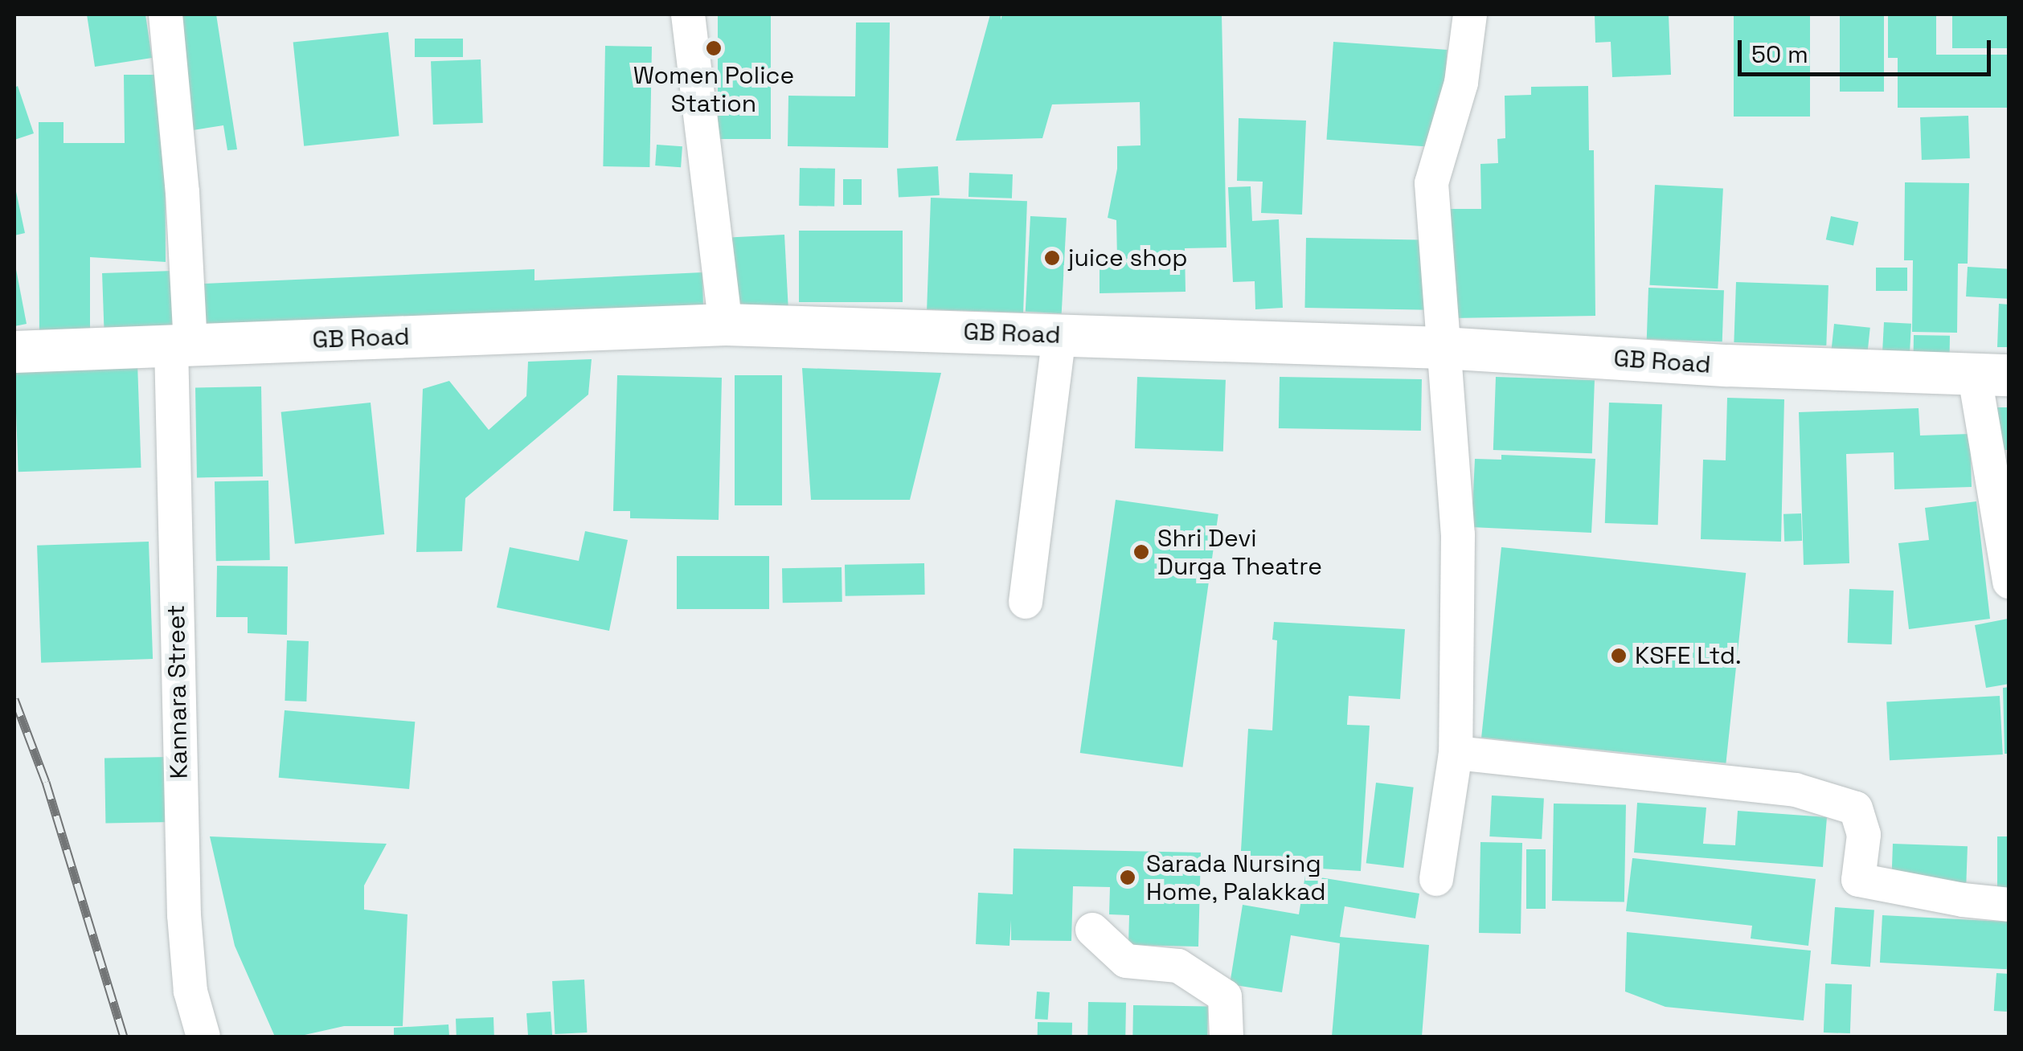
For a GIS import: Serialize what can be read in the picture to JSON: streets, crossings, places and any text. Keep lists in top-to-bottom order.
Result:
{
  "streets": {
    "street": ["GB Road", "Kannara Street"]
  },
  "crossings": [
    ["GB Road", "Kannara Street"]
  ],
  "places": [
    "Women Police Station",
    "juice shop",
    "Shri Devi Durga Theatre",
    "KSFE Ltd.",
    "Sarada Nursing Home, Palakkad"
  ],
  "scale_bar": "50 m"
}
